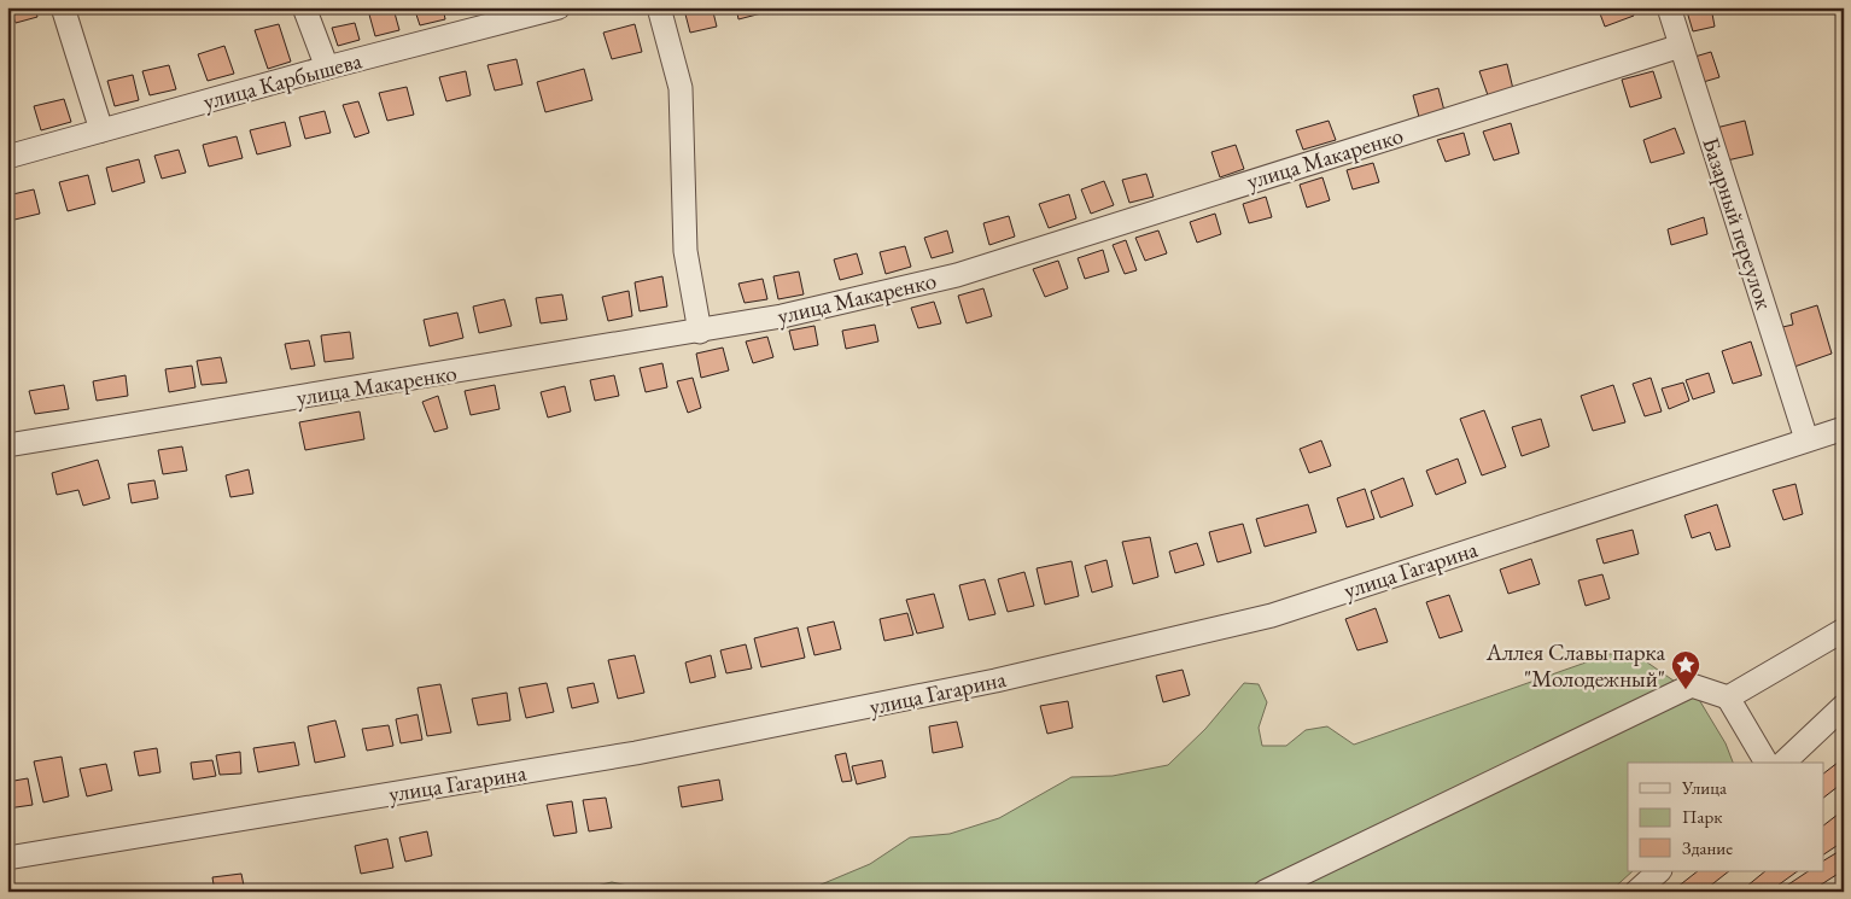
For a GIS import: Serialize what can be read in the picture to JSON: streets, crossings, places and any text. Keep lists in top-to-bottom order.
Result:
{
  "streets": {
    "street": [
      "улица Карбышева",
      "улица Макаренко",
      "Базарный переулок",
      "улица Гагарина"
    ]
  },
  "crossings": [
    ["улица Макаренко", "Базарный переулок"],
    ["Базарный переулок", "улица Гагарина"]
  ],
  "places": {
    "place": ["Аллея Славы парка \"Молодежный\""]
  },
  "legend": ["Улица", "Парк", "Здание"]
}
